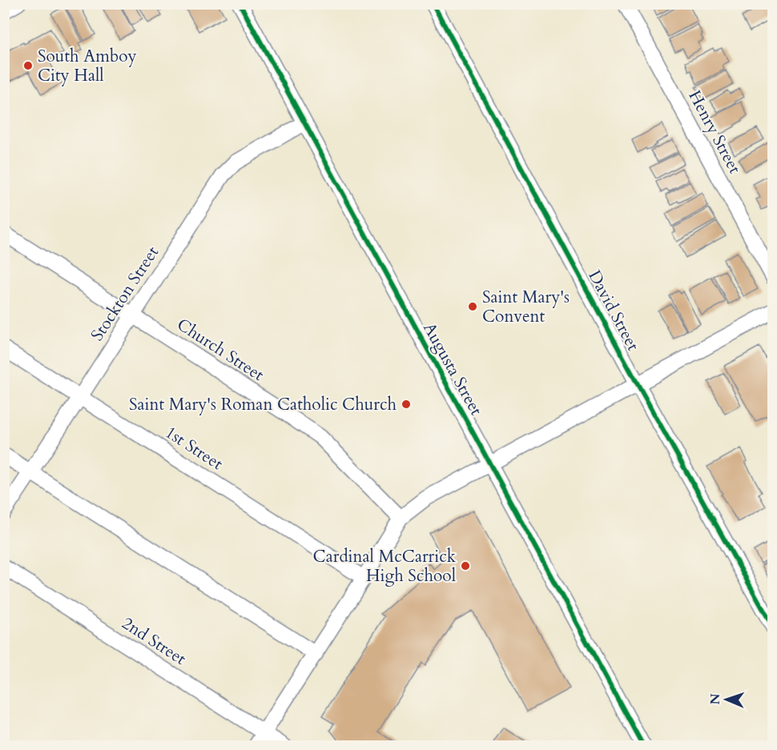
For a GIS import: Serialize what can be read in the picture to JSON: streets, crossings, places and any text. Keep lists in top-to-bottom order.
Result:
{
  "streets": {
    "street": [
      "Henry Street",
      "Stockton Street",
      "David Street",
      "Church Street",
      "Augusta Street",
      "1st Street",
      "2nd Street"
    ]
  },
  "crossings": [
    ["Stockton Street", "Church Street"],
    ["Stockton Street", "Augusta Street"],
    ["Stockton Street", "1st Street"]
  ],
  "places": [
    "South Amboy City Hall",
    "Saint Mary's Convent",
    "Saint Mary's Roman Catholic Church",
    "Cardinal McCarrick High School"
  ],
  "north": "left"
}
